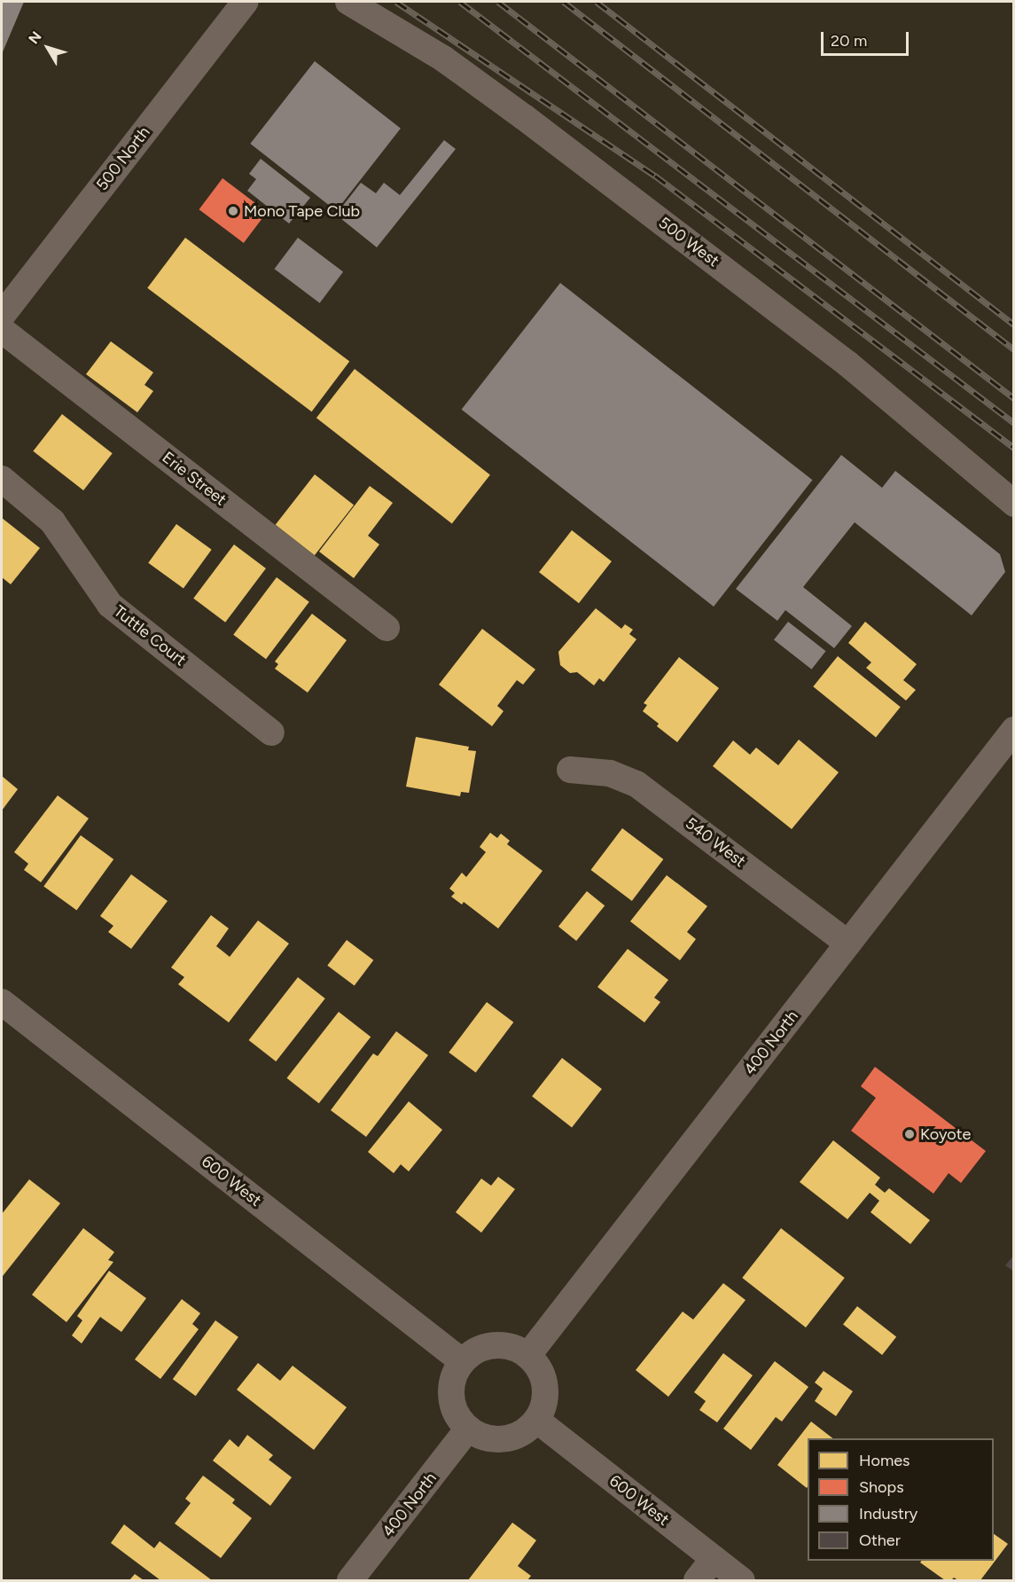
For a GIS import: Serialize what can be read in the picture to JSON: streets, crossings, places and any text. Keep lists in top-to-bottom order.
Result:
{
  "streets": {
    "street": [
      "500 North",
      "500 West",
      "Erie Street",
      "Tuttle Court",
      "540 West",
      "400 North",
      "600 West"
    ]
  },
  "crossings": [
    ["540 West", "400 North"],
    ["400 North", "600 West"]
  ],
  "places": ["Mono Tape Club", "Koyote"],
  "legend": [
    "Homes",
    "Shops",
    "Industry",
    "Other"
  ],
  "scale_bar": "20 m",
  "north": "top left"
}
